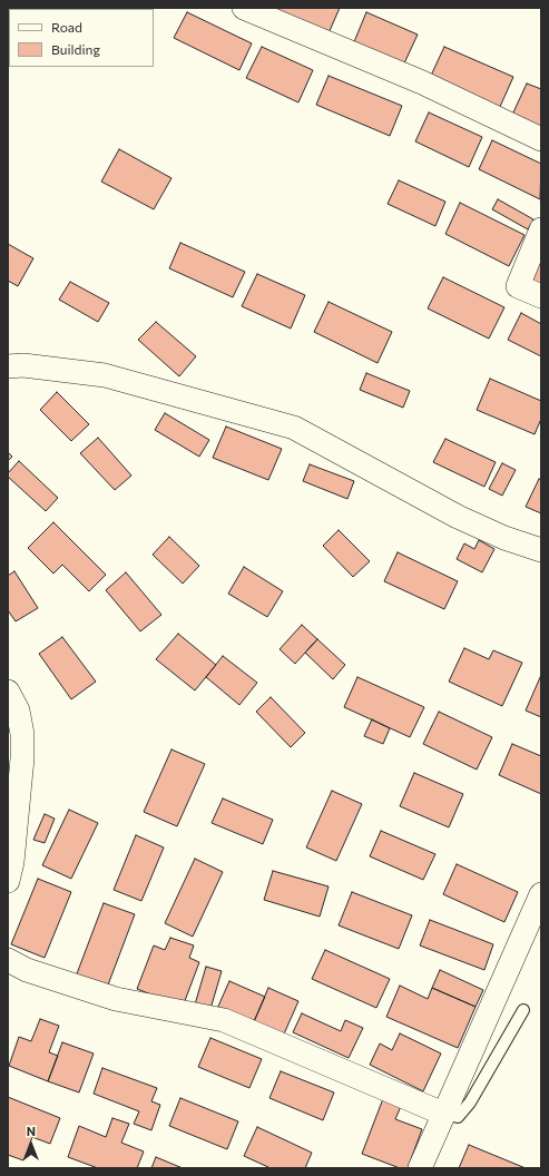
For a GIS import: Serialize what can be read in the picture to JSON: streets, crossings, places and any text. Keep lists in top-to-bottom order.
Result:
{
  "legend": ["Road", "Building"],
  "north": "top"
}
